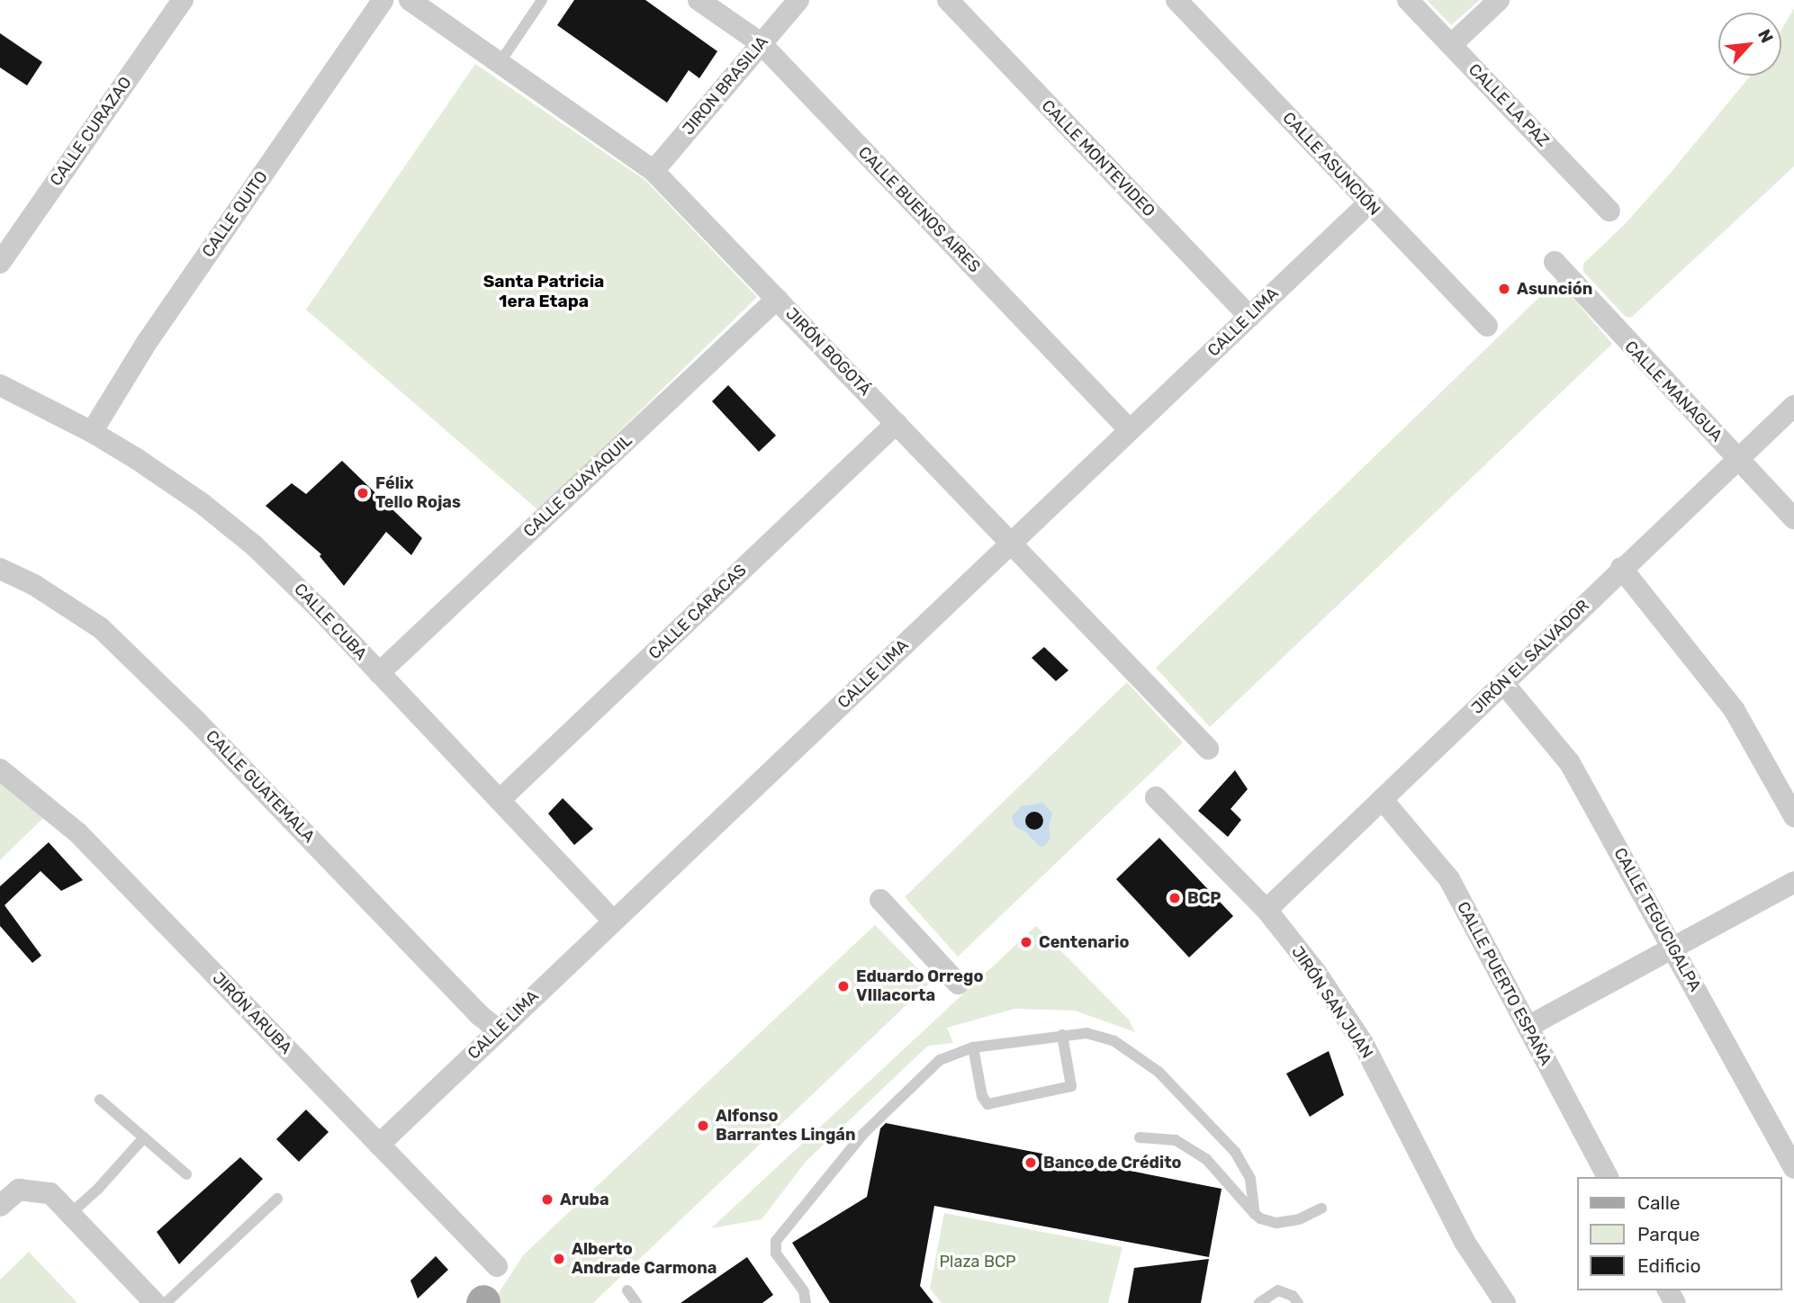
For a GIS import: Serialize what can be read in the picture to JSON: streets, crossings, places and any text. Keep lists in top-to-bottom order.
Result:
{
  "streets": {
    "street": [
      "JIRON BRASILIA",
      "CALLE LA PAZ",
      "CALLE CURAZAO",
      "CALLE MONTEVIDEO",
      "CALLE ASUNCIÓN",
      "CALLE BUENOS AIRES",
      "CALLE QUITO",
      "CALLE LIMA",
      "JIRÓN BOGOTÁ",
      "CALLE MANAGUA",
      "CALLE GUAYAQUIL",
      "CALLE CARACAS",
      "CALLE CUBA",
      "JIRÓN EL SALVADOR",
      "CALLE GUATEMALA",
      "CALLE TEGUCIGALPA",
      "CALLE PUERTO ESPAÑA",
      "JIRÓN SAN JUAN",
      "JIRÓN ARUBA"
    ]
  },
  "crossings": [
    ["JIRON BRASILIA", "CALLE BUENOS AIRES"],
    ["JIRON BRASILIA", "JIRÓN BOGOTÁ"],
    ["CALLE MONTEVIDEO", "CALLE LIMA"],
    ["CALLE ASUNCIÓN", "CALLE LIMA"],
    ["CALLE BUENOS AIRES", "CALLE LIMA"],
    ["CALLE QUITO", "CALLE CUBA"],
    ["CALLE LIMA", "JIRÓN BOGOTÁ"],
    ["CALLE LIMA", "CALLE CUBA"],
    ["CALLE LIMA", "CALLE GUATEMALA"],
    ["CALLE LIMA", "JIRÓN ARUBA"],
    ["JIRÓN BOGOTÁ", "CALLE GUAYAQUIL"],
    ["JIRÓN BOGOTÁ", "CALLE CARACAS"],
    ["CALLE MANAGUA", "JIRÓN EL SALVADOR"],
    ["CALLE GUAYAQUIL", "CALLE CUBA"],
    ["CALLE CARACAS", "CALLE CUBA"],
    ["JIRÓN EL SALVADOR", "CALLE TEGUCIGALPA"],
    ["JIRÓN EL SALVADOR", "CALLE PUERTO ESPAÑA"],
    ["JIRÓN EL SALVADOR", "JIRÓN SAN JUAN"]
  ],
  "districts": ["Santa Patricia 1era Etapa"],
  "parks": ["Plaza BCP"],
  "places": [
    "Asunción",
    "Félix Tello Rojas",
    "BCP",
    "Centenario",
    "Eduardo Orrego VIllacorta",
    "Alfonso Barrantes Lingán",
    "Banco de Crédito",
    "Aruba",
    "Alberto Andrade Carmona"
  ],
  "legend": ["Calle", "Parque", "Edificio"],
  "north": "top right"
}
